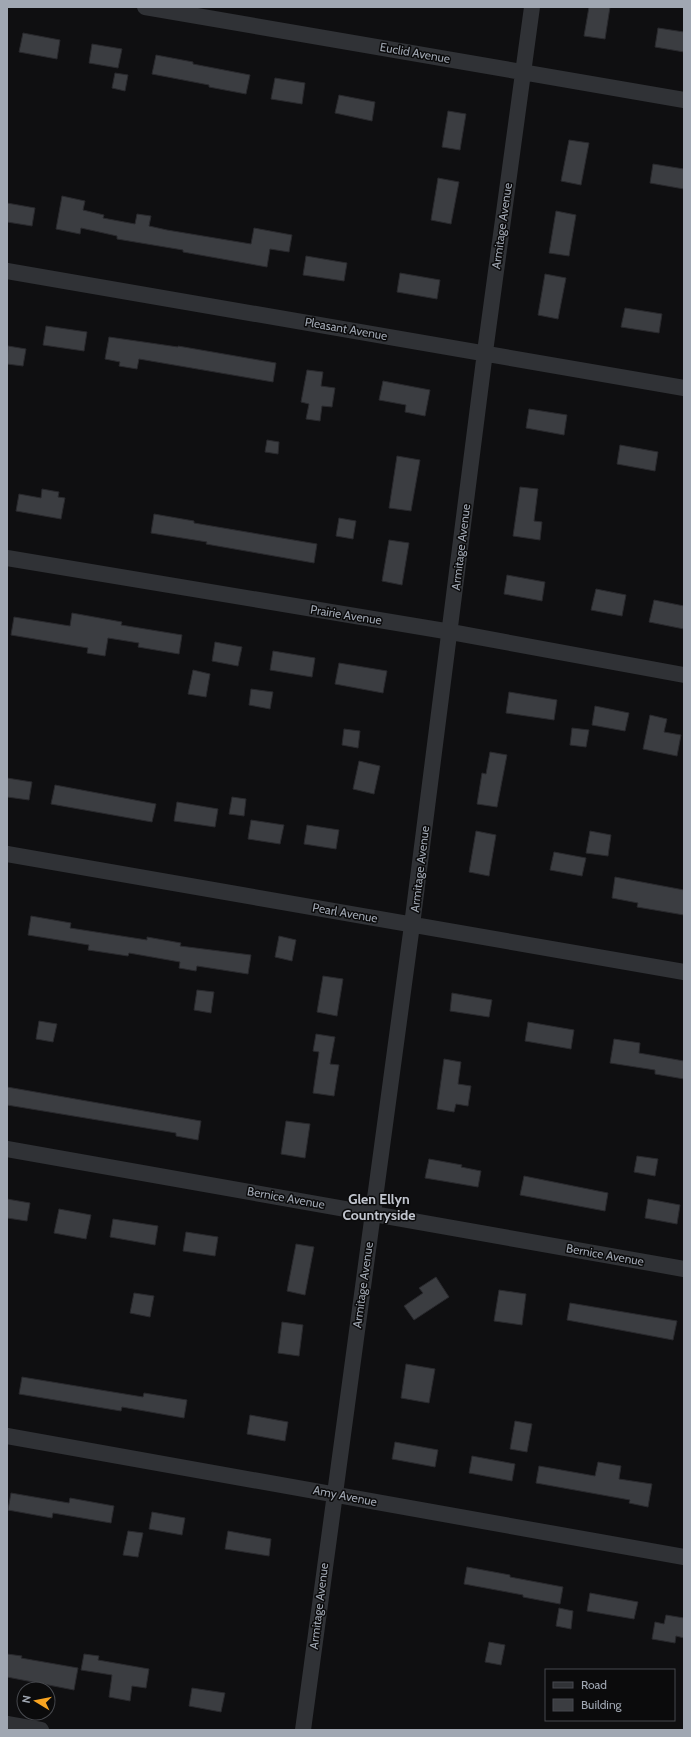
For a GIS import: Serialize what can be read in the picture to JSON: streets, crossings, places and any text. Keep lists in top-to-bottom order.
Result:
{
  "streets": {
    "street": [
      "Euclid Avenue",
      "Armitage Avenue",
      "Pleasant Avenue",
      "Prairie Avenue",
      "Pearl Avenue",
      "Bernice Avenue",
      "Amy Avenue"
    ]
  },
  "crossings": [
    ["Euclid Avenue", "Armitage Avenue"],
    ["Armitage Avenue", "Pleasant Avenue"],
    ["Armitage Avenue", "Prairie Avenue"],
    ["Armitage Avenue", "Pearl Avenue"],
    ["Armitage Avenue", "Bernice Avenue"],
    ["Armitage Avenue", "Amy Avenue"]
  ],
  "districts": ["Glen Ellyn Countryside"],
  "legend": ["Road", "Building"],
  "north": "left"
}
